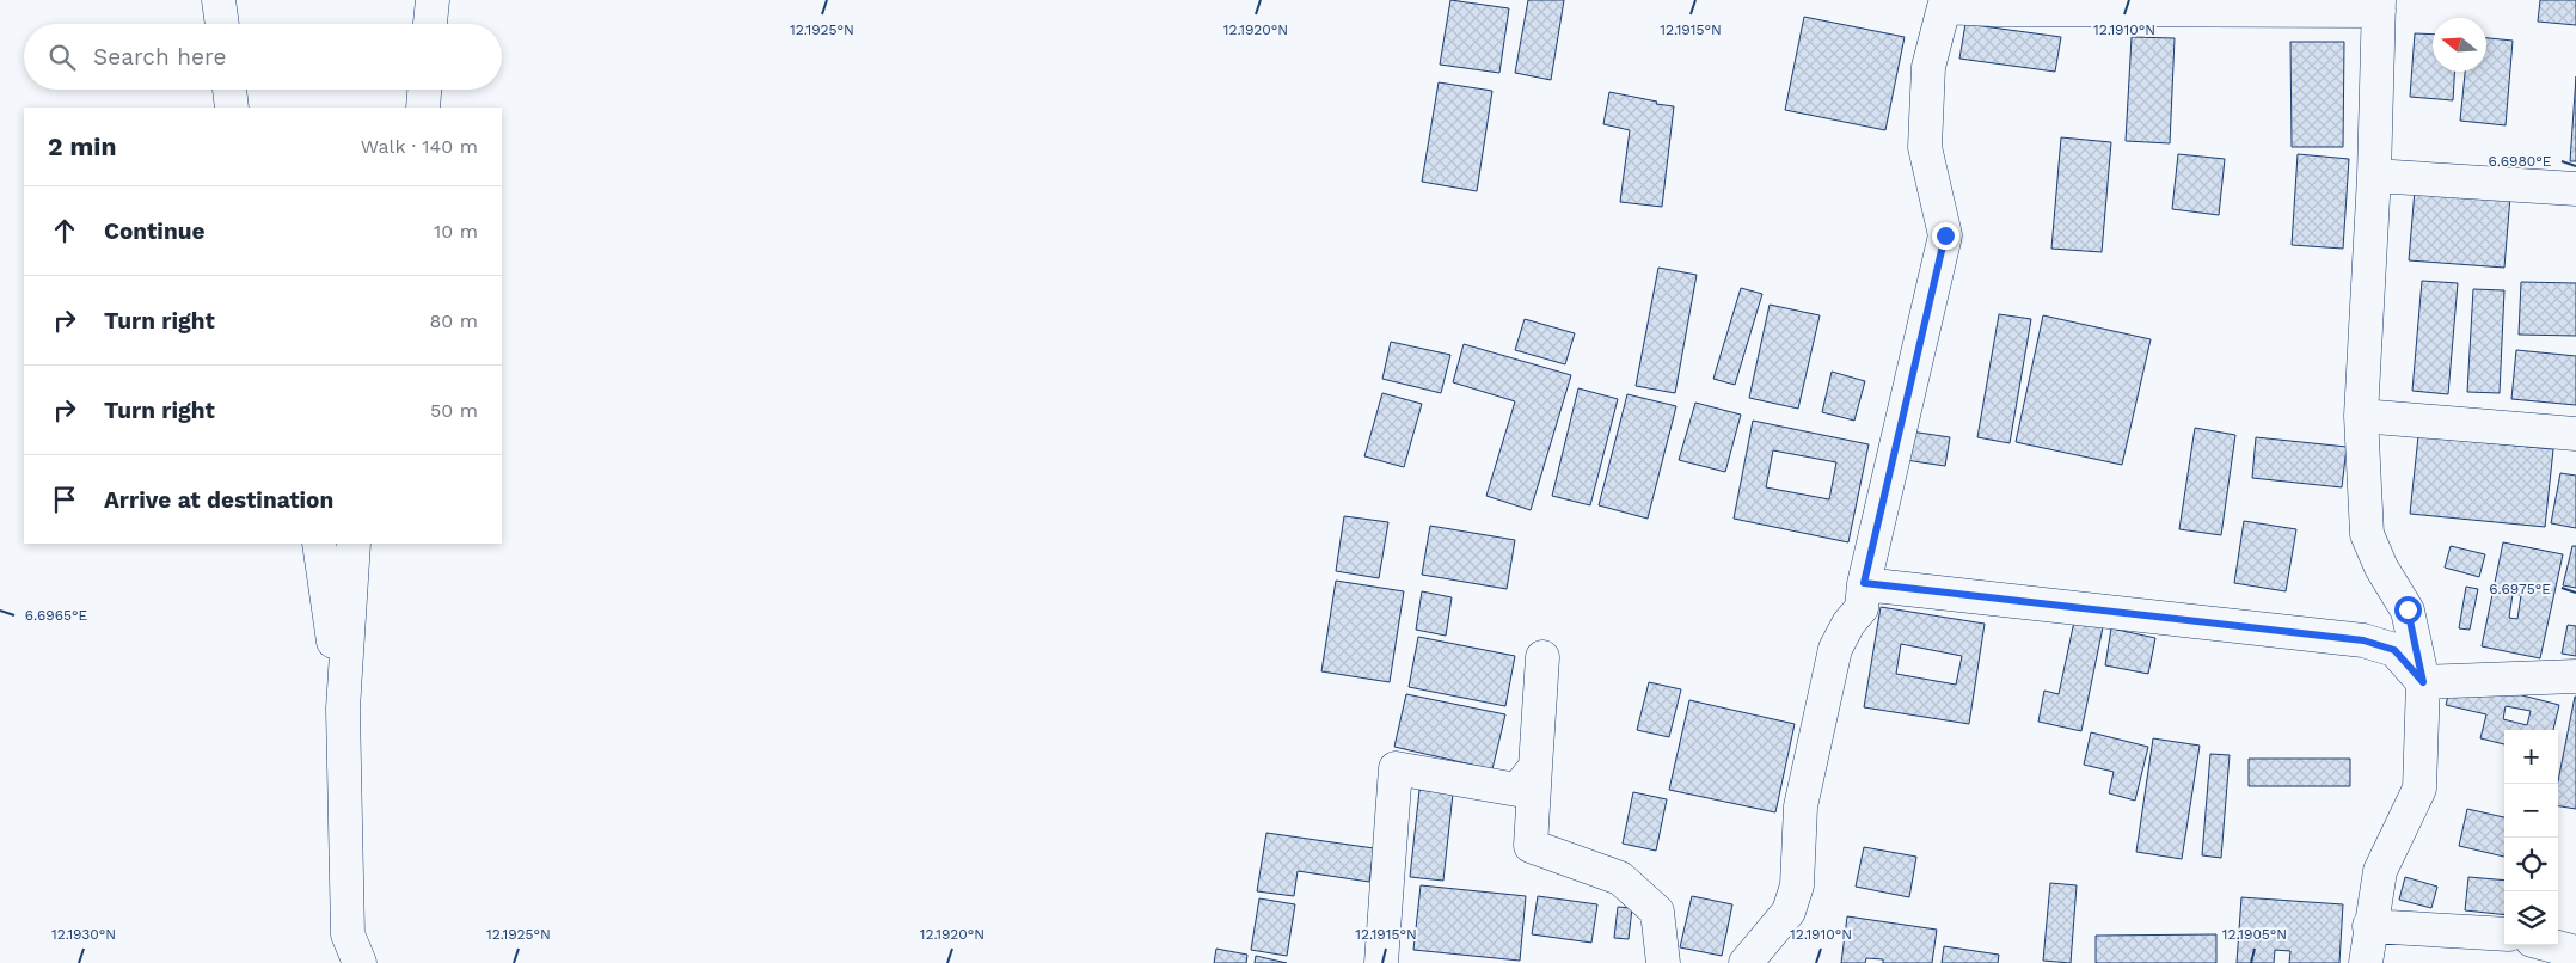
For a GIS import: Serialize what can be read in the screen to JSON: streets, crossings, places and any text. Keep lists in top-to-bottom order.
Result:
{
  "north": "left",
  "page": {
    "search": "Search here",
    "heading": ["2 min", "Walk · 140 m"],
    "list": [
      ["Continue", "10 m"],
      ["Turn right", "80 m"],
      ["Turn right", "50 m"],
      "Arrive at destination"
    ],
    "map_buttons": ["+", "−"]
  },
  "coordinates": [
    "12.1925°N",
    "12.1920°N",
    "12.1915°N",
    "12.1910°N",
    "6.6980°E",
    "6.6975°E",
    "6.6965°E",
    "12.1930°N",
    "12.1905°N"
  ]
}
